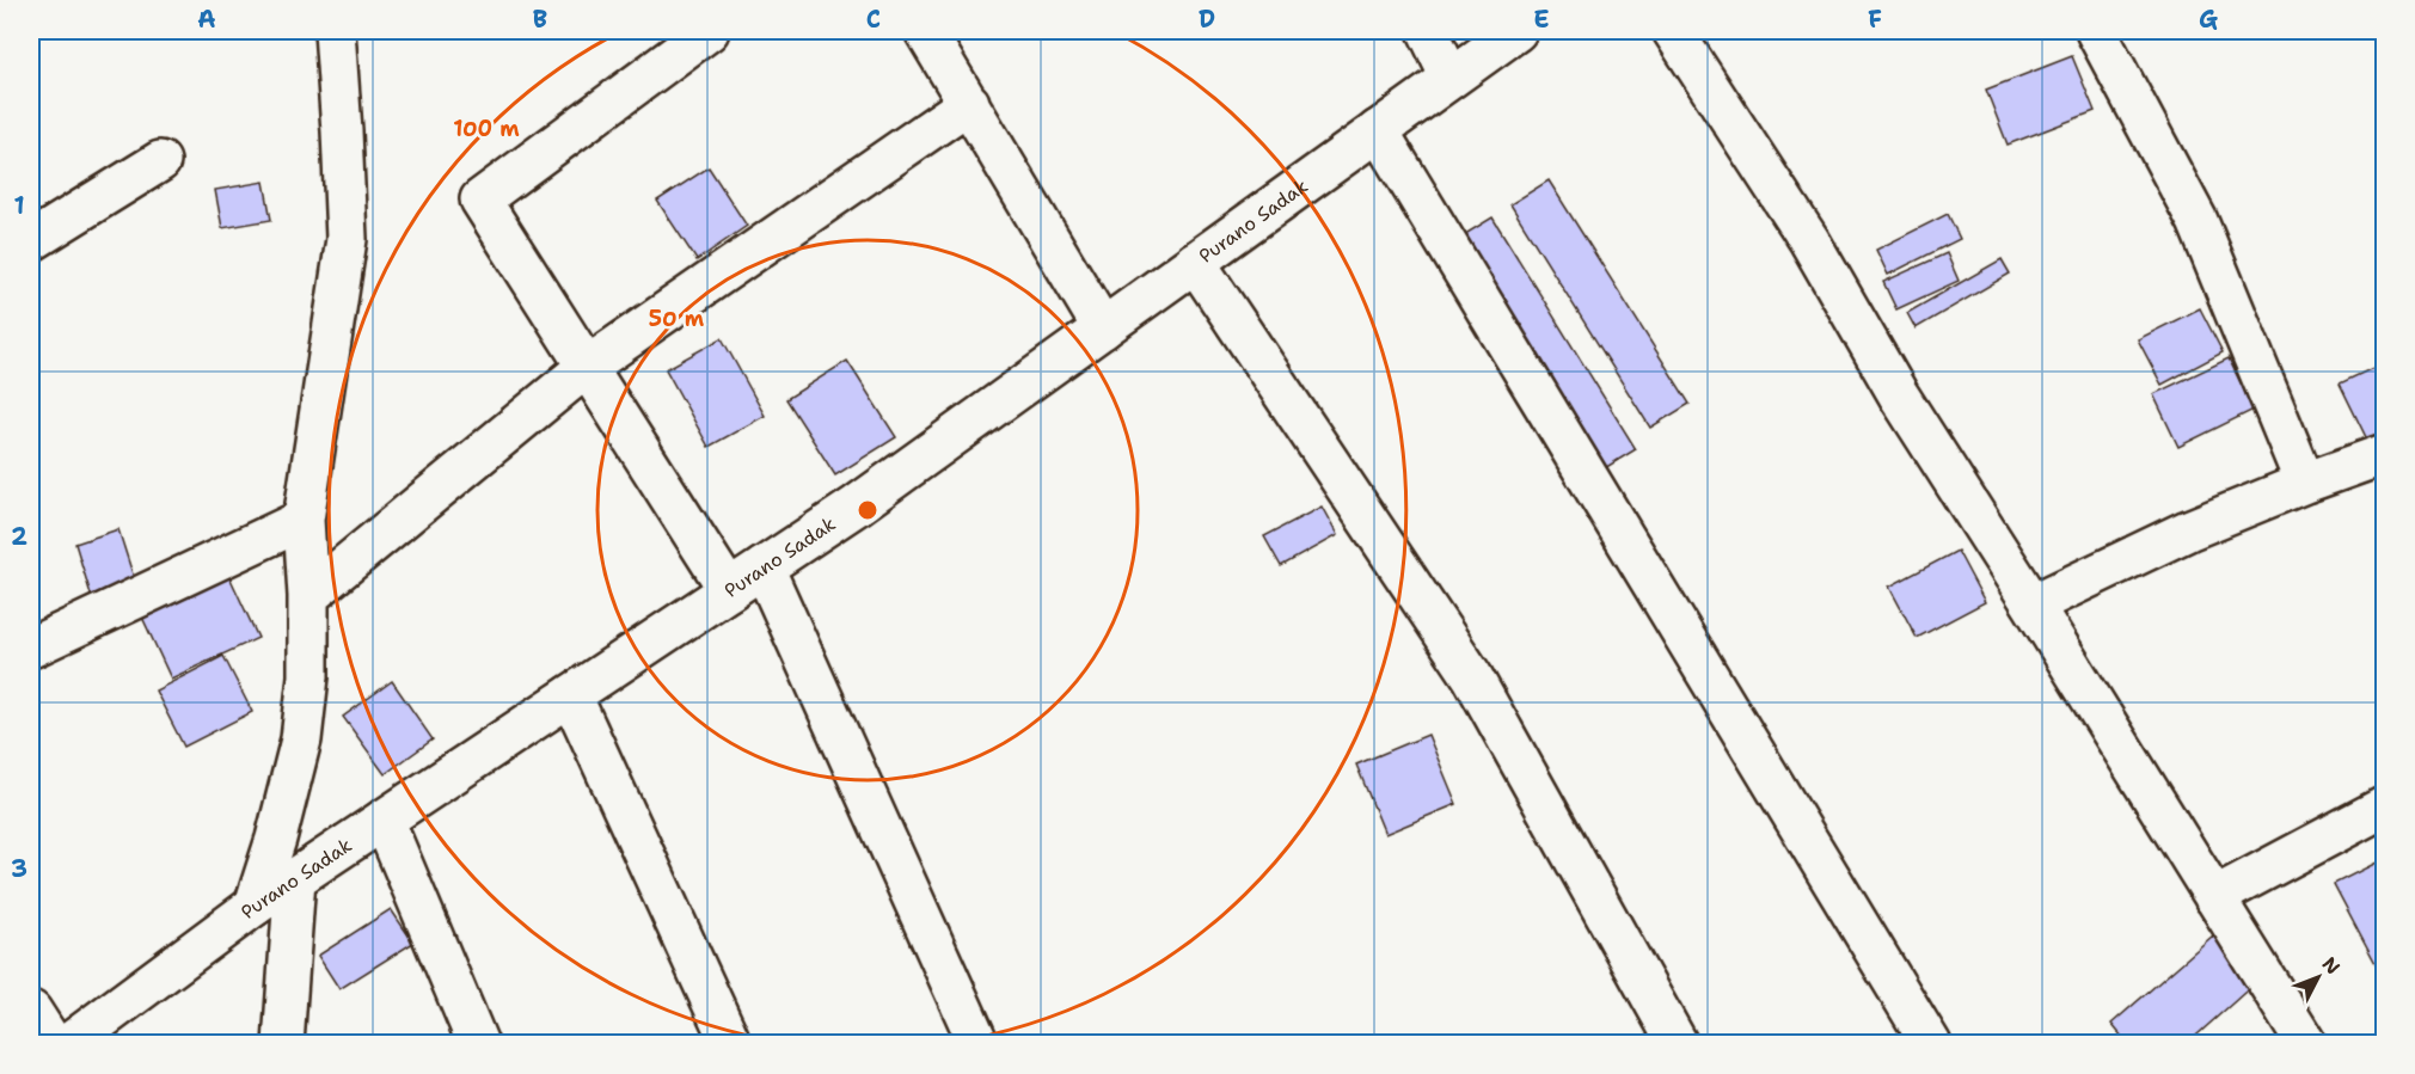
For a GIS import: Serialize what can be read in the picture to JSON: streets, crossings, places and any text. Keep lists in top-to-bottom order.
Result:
{
  "streets": {
    "street": ["Purano Sadak"]
  },
  "north": "top right",
  "grid": {
    "columns": [
      "A",
      "B",
      "C",
      "D",
      "E",
      "F",
      "G"
    ],
    "rows": ["1", "2", "3"]
  },
  "rings": ["100 m", "50 m"]
}
